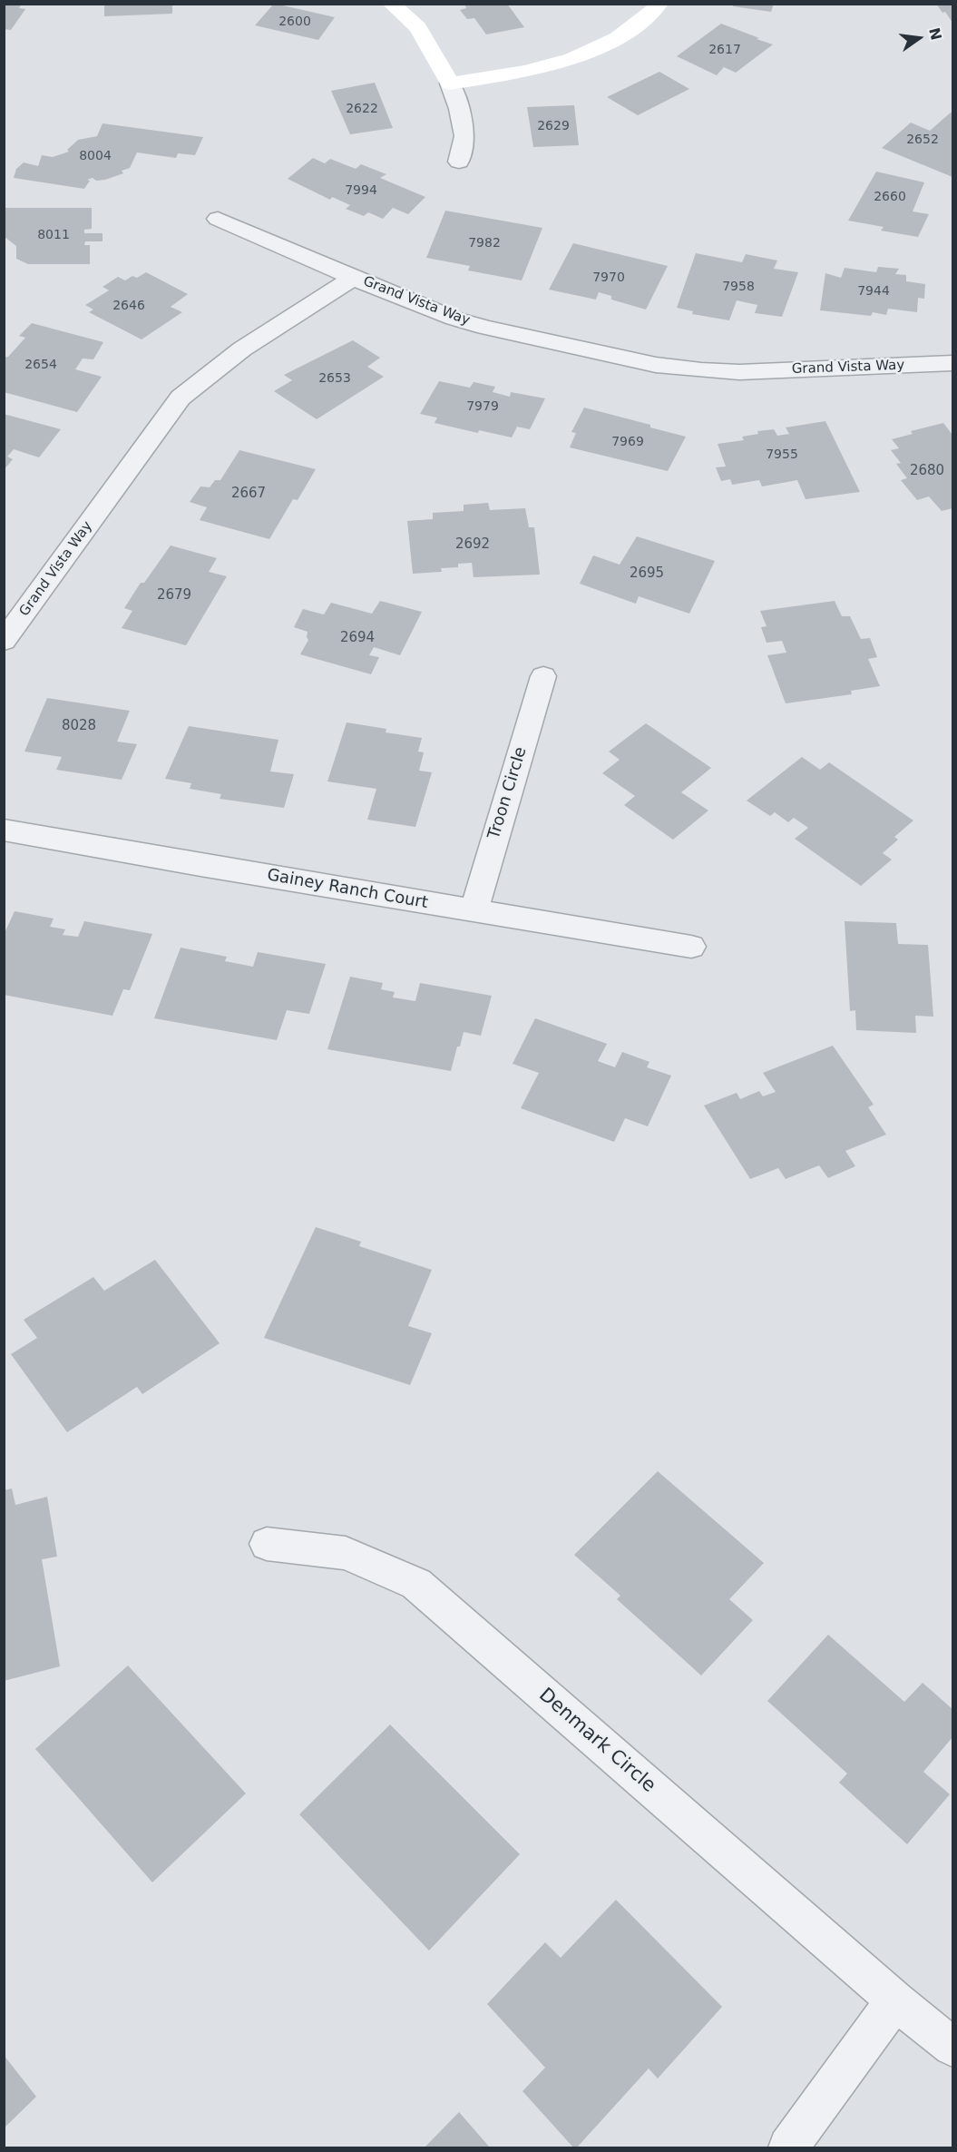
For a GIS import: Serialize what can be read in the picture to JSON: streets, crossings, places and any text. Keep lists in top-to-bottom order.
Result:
{
  "streets": {
    "street": [
      "Grand Vista Way",
      "Troon Circle",
      "Gainey Ranch Court",
      "Denmark Circle"
    ]
  },
  "crossings": [
    ["Troon Circle", "Gainey Ranch Court"]
  ],
  "house_numbers": [
    "2600",
    "2617",
    "2622",
    "2629",
    "2652",
    "8004",
    "7994",
    "2660",
    "8011",
    "7982",
    "7970",
    "7958",
    "7944",
    "2646",
    "2654",
    "2653",
    "7979",
    "7969",
    "7955",
    "2680",
    "2667",
    "2692",
    "2695",
    "2679",
    "2694",
    "8028"
  ],
  "north": "right"
}
